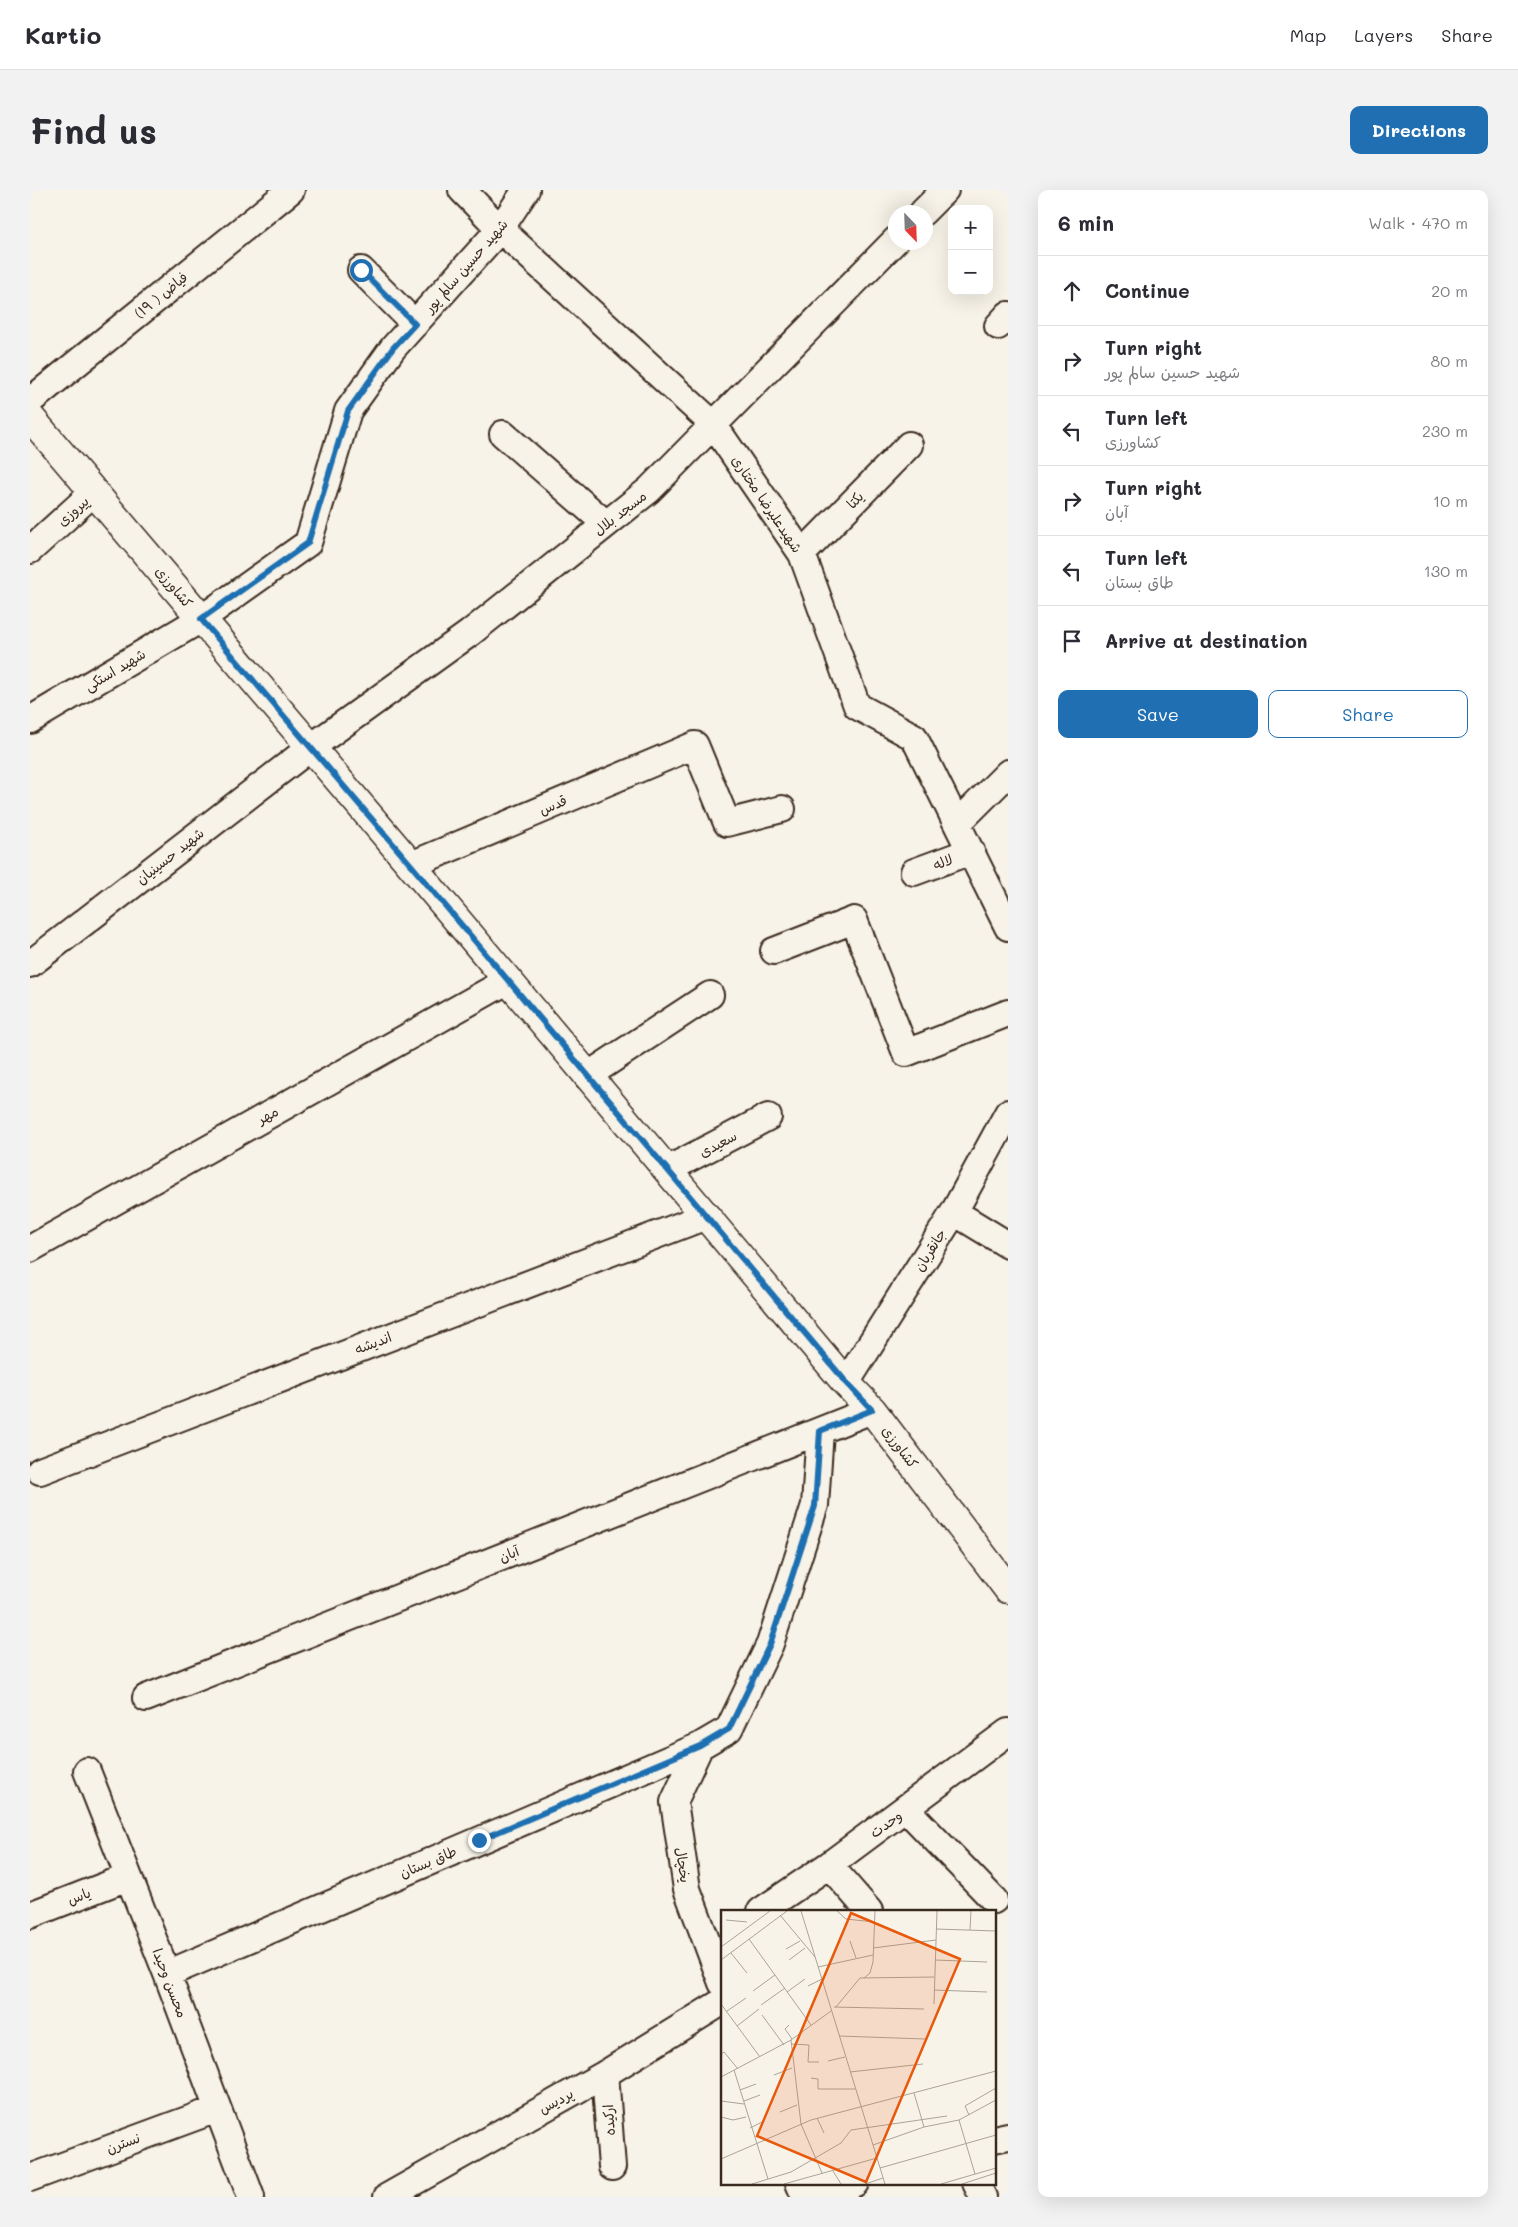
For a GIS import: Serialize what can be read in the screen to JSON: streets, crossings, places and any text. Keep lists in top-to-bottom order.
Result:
{
  "streets": {
    "street": [
      "شهید حسین سالم پور",
      "فیاض ( ۱۹)",
      "یکتا",
      "شهیدعلیرضا مختاری",
      "پیروزی",
      "مسجد بلال",
      "کشاورزی",
      "شهید استکی",
      "قدس",
      "شهید حسینیان",
      "لاله",
      "مهر",
      "سعیدی",
      "جانقربان",
      "اندیشه",
      "آبان",
      "وحدت",
      "طاق بستان",
      "یخچال",
      "یاس",
      "محسن وحیدا",
      "پردیس",
      "ارکیده",
      "نسترن"
    ]
  },
  "crossings": [
    ["شهید حسین سالم پور", "شهیدعلیرضا مختاری"],
    ["شهید حسین سالم پور", "کشاورزی"],
    ["شهید حسین سالم پور", "شهید استکی"],
    ["یکتا", "شهیدعلیرضا مختاری"],
    ["شهیدعلیرضا مختاری", "مسجد بلال"],
    ["شهیدعلیرضا مختاری", "لاله"],
    ["پیروزی", "کشاورزی"],
    ["مسجد بلال", "کشاورزی"],
    ["مسجد بلال", "شهید حسینیان"],
    ["کشاورزی", "شهید استکی"],
    ["کشاورزی", "قدس"],
    ["کشاورزی", "شهید حسینیان"],
    ["کشاورزی", "مهر"],
    ["کشاورزی", "سعیدی"],
    ["کشاورزی", "جانقربان"],
    ["کشاورزی", "اندیشه"],
    ["کشاورزی", "آبان"],
    ["آبان", "طاق بستان"],
    ["طاق بستان", "یخچال"],
    ["طاق بستان", "محسن وحیدا"],
    ["یاس", "محسن وحیدا"],
    ["محسن وحیدا", "نسترن"],
    ["پردیس", "ارکیده"]
  ],
  "north": "bottom right",
  "page": {
    "header": "Kartio",
    "nav": ["Map", "Layers", "Share"],
    "buttons": [
      "Directions",
      ["Save", "Share"]
    ],
    "title": "Find us",
    "heading": ["6 min", "Walk · 470 m"],
    "map_buttons": ["+", "−"],
    "list": [
      ["Continue", "20 m"],
      ["Turn right", "شهید حسین سالم پور", "80 m"],
      ["Turn left", "کشاورزی", "230 m"],
      ["Turn right", "آبان", "10 m"],
      ["Turn left", "طاق بستان", "130 m"],
      "Arrive at destination"
    ]
  }
}
